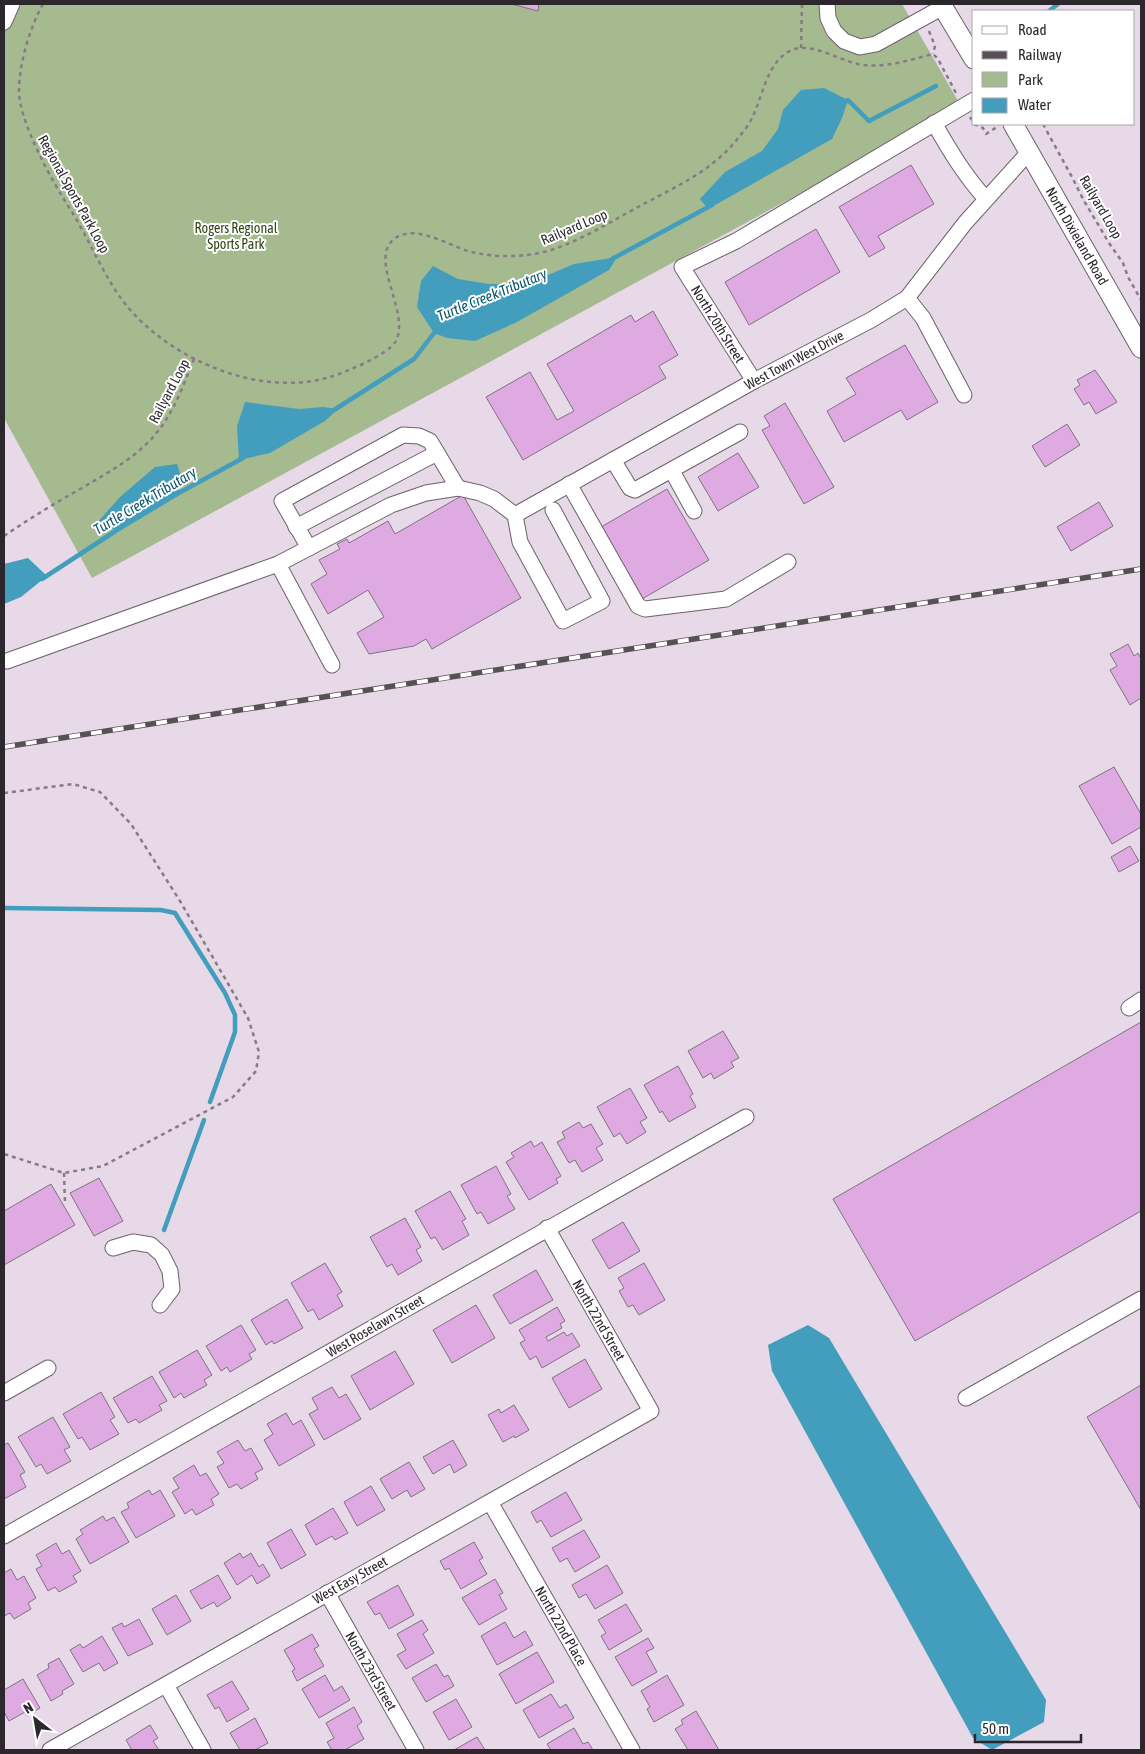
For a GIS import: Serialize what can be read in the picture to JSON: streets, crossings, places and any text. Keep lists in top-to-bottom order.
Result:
{
  "streets": {
    "main road": ["North Dixieland Road"],
    "street": [
      "North 20th Street",
      "West Town West Drive",
      "North 22nd Street",
      "West Roselawn Street",
      "West Easy Street",
      "North 22nd Place",
      "North 23rd Street"
    ],
    "path": ["Regional Sports Park Loop", "Railyard Loop"]
  },
  "crossings": [
    ["Regional Sports Park Loop", "Railyard Loop"],
    ["North Dixieland Road", "West Town West Drive"],
    ["North 20th Street", "West Town West Drive"],
    ["North 22nd Street", "West Roselawn Street"],
    ["North 22nd Street", "West Easy Street"],
    ["West Easy Street", "North 22nd Place"],
    ["West Easy Street", "North 23rd Street"]
  ],
  "water": ["Turtle Creek Tributary"],
  "parks": ["Rogers Regional Sports Park"],
  "legend": [
    "Road",
    "Railway",
    "Park",
    "Water"
  ],
  "scale_bar": "50 m",
  "north": "top left"
}
